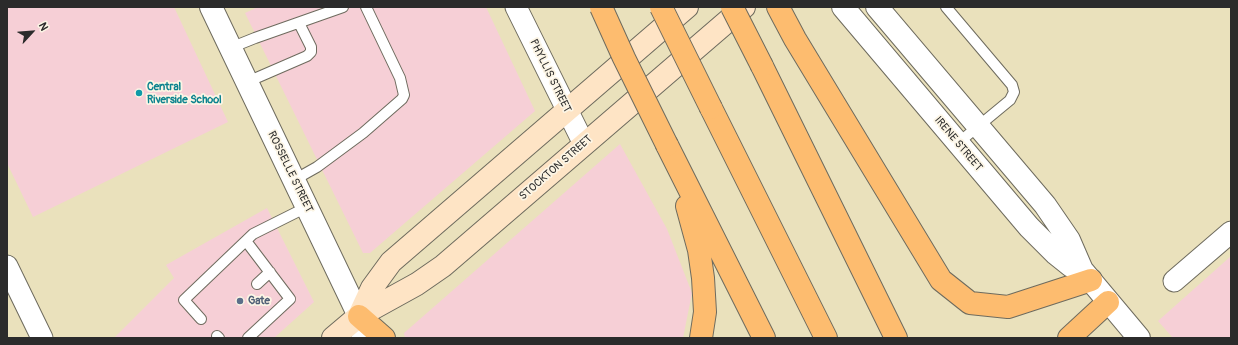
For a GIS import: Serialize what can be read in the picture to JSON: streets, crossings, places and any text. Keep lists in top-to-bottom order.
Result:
{
  "streets": {
    "main road": ["STOCKTON STREET"],
    "street": ["PHYLLIS STREET", "IRENE STREET", "ROSSELLE STREET"]
  },
  "crossings": [
    ["PHYLLIS STREET", "STOCKTON STREET"],
    ["STOCKTON STREET", "ROSSELLE STREET"]
  ],
  "places": ["Central Riverside School", "Gate"],
  "north": "top right"
}
